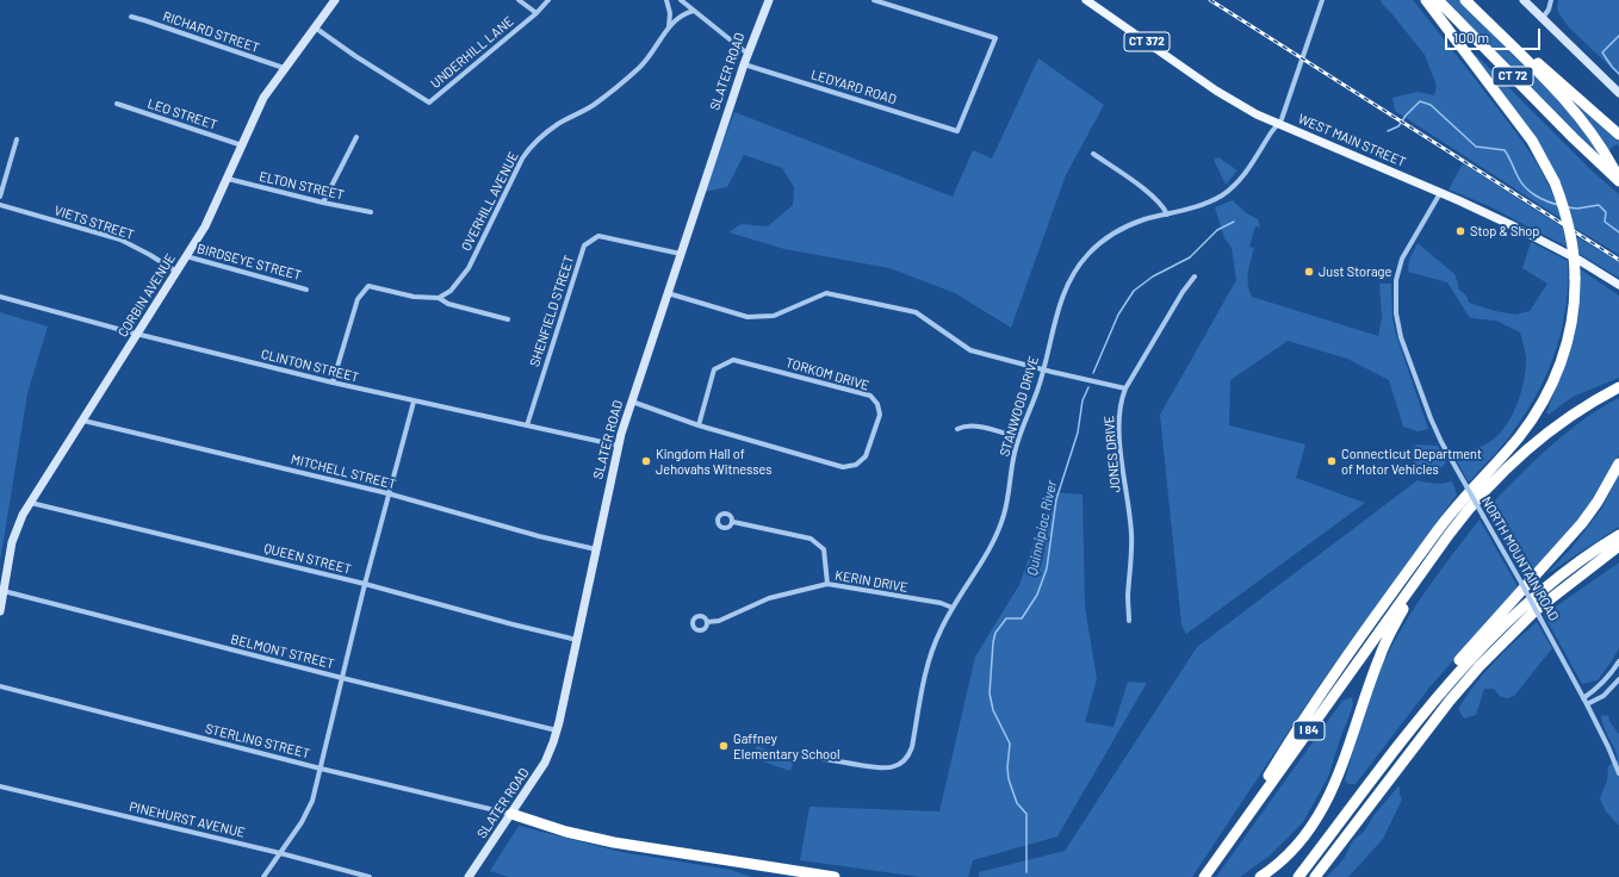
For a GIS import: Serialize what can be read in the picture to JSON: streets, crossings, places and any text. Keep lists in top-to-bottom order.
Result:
{
  "streets": {
    "highway": ["CT 72", "I 84"],
    "main road": [
      "CT 372",
      "SLATER ROAD",
      "WEST MAIN STREET",
      "CORBIN AVENUE"
    ],
    "street": [
      "RICHARD STREET",
      "UNDERHILL LANE",
      "LEDYARD ROAD",
      "LEO STREET",
      "ELTON STREET",
      "OVERHILL AVENUE",
      "VIETS STREET",
      "BIRDSEYE STREET",
      "SHENFIELD STREET",
      "CLINTON STREET",
      "TORKOM DRIVE",
      "STANWOOD DRIVE",
      "JONES DRIVE",
      "MITCHELL STREET",
      "QUEEN STREET",
      "NORTH MOUNTAIN ROAD",
      "KERIN DRIVE",
      "BELMONT STREET",
      "STERLING STREET",
      "PINEHURST AVENUE"
    ]
  },
  "crossings": [
    ["RICHARD STREET", "CORBIN AVENUE"],
    ["UNDERHILL LANE", "CORBIN AVENUE"],
    ["SLATER ROAD", "LEDYARD ROAD"],
    ["SLATER ROAD", "SHENFIELD STREET"],
    ["SLATER ROAD", "CLINTON STREET"],
    ["SLATER ROAD", "TORKOM DRIVE"],
    ["SLATER ROAD", "MITCHELL STREET"],
    ["SLATER ROAD", "QUEEN STREET"],
    ["SLATER ROAD", "BELMONT STREET"],
    ["SLATER ROAD", "STERLING STREET"],
    ["LEO STREET", "CORBIN AVENUE"],
    ["WEST MAIN STREET", "STANWOOD DRIVE"],
    ["WEST MAIN STREET", "NORTH MOUNTAIN ROAD"],
    ["ELTON STREET", "CORBIN AVENUE"],
    ["VIETS STREET", "CORBIN AVENUE"],
    ["BIRDSEYE STREET", "CORBIN AVENUE"],
    ["CORBIN AVENUE", "CLINTON STREET"],
    ["CORBIN AVENUE", "MITCHELL STREET"],
    ["CORBIN AVENUE", "QUEEN STREET"],
    ["CORBIN AVENUE", "BELMONT STREET"],
    ["SHENFIELD STREET", "CLINTON STREET"],
    ["STANWOOD DRIVE", "KERIN DRIVE"]
  ],
  "water": ["Quinnipiac River"],
  "places": [
    "Stop & Shop",
    "Just Storage",
    "Kingdom Hall of Jehovahs Witnesses",
    "Connecticut Department of Motor Vehicles",
    "Gaffney Elementary School"
  ],
  "scale_bar": "100 m"
}
